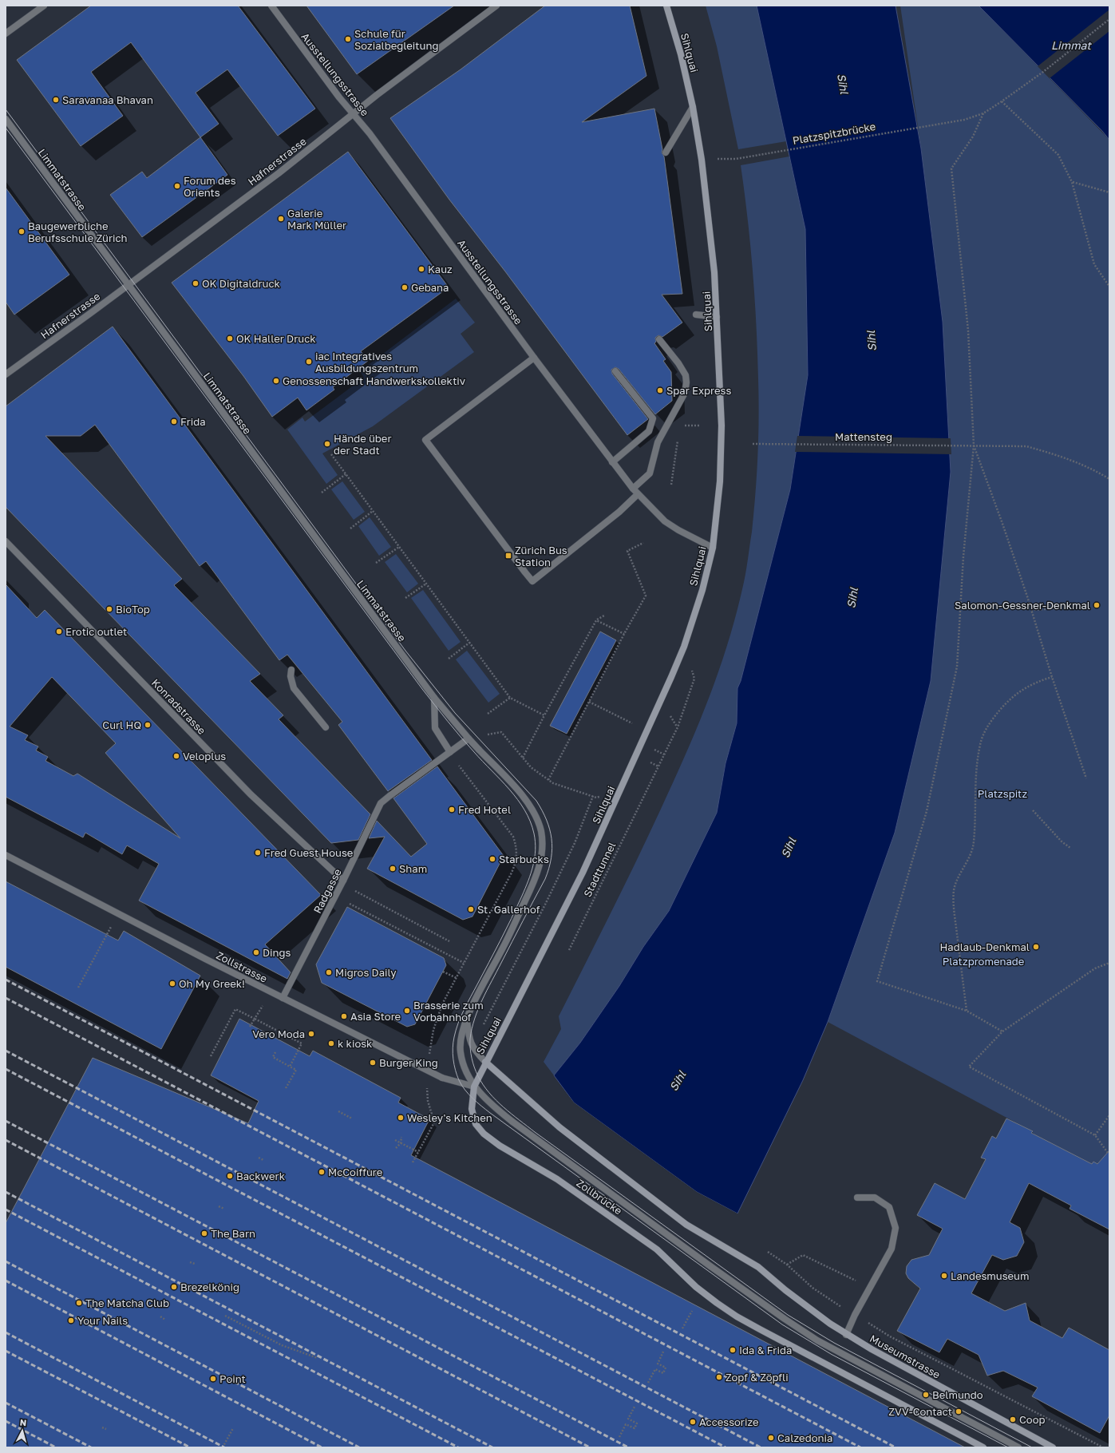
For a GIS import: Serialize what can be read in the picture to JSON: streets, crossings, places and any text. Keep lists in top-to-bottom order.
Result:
{
  "streets": {
    "street": [
      "Sihlquai",
      "Ausstellungsstrasse",
      "Hafnerstrasse",
      "Limmatstrasse",
      "Konradstrasse",
      "Radgasse",
      "Zollstrasse",
      "Zollbrücke",
      "Museumstrasse"
    ],
    "path": ["Platzspitzbrücke", "Mattensteg", "Stadttunnel"]
  },
  "crossings": [
    ["Sihlquai", "Ausstellungsstrasse"],
    ["Sihlquai", "Zollstrasse"],
    ["Sihlquai", "Zollbrücke"],
    ["Sihlquai", "Museumstrasse"],
    ["Ausstellungsstrasse", "Hafnerstrasse"],
    ["Hafnerstrasse", "Limmatstrasse"],
    ["Limmatstrasse", "Radgasse"],
    ["Limmatstrasse", "Zollbrücke"],
    ["Konradstrasse", "Radgasse"],
    ["Radgasse", "Zollstrasse"],
    ["Zollstrasse", "Zollbrücke"]
  ],
  "water": ["Limmat", "Sihl"],
  "parks": ["Platzspitz", "Platzpromenade"],
  "places": {
    "other": [
      "Schule für Sozialbegleitung",
      "Saravanaa Bhavan",
      "Forum des Orients",
      "Galerie Mark Müller",
      "Baugewerbliche Berufsschule Zürich",
      "Kauz",
      "OK Digitaldruck",
      "Gebana",
      "OK Haller Druck",
      "iac Integratives Ausbildungszentrum",
      "Genossenschaft Handwerkskollektiv",
      "Spar Express",
      "Frida",
      "Hände über der Stadt",
      "Salomon-Gessner-Denkmal",
      "BioTop",
      "Erotic outlet",
      "Curl HQ",
      "Veloplus",
      "Fred Hotel",
      "Fred Guest House",
      "Starbucks",
      "Sham",
      "St. Gallerhof",
      "Hadlaub-Denkmal",
      "Dings",
      "Migros Daily",
      "Oh My Greek!",
      "Brasserie zum Vorbahnhof",
      "Asia Store",
      "Vero Moda",
      "k kiosk",
      "Burger King",
      "Wesley's Kitchen",
      "McCoiffure",
      "Backwerk",
      "The Barn",
      "Landesmuseum",
      "Brezelkönig",
      "The Matcha Club",
      "Your Nails",
      "Ida & Frida",
      "Zopf & Zöpfli",
      "Point",
      "Belmundo",
      "ZVV-Contact",
      "Coop",
      "Accessorize",
      "Calzedonia"
    ],
    "transit": ["Zürich Bus Station"]
  },
  "north": "top"
}
